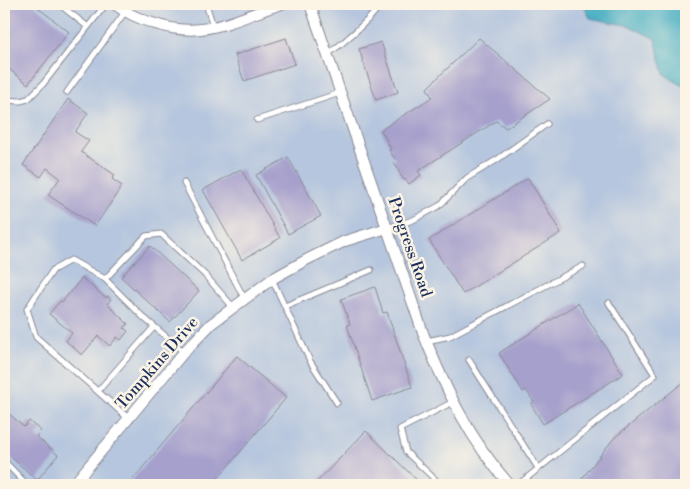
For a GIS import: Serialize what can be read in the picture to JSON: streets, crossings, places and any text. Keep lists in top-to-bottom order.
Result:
{
  "streets": {
    "street": ["Progress Road", "Tompkins Drive"]
  },
  "crossings": [
    ["Progress Road", "Tompkins Drive"]
  ]
}
